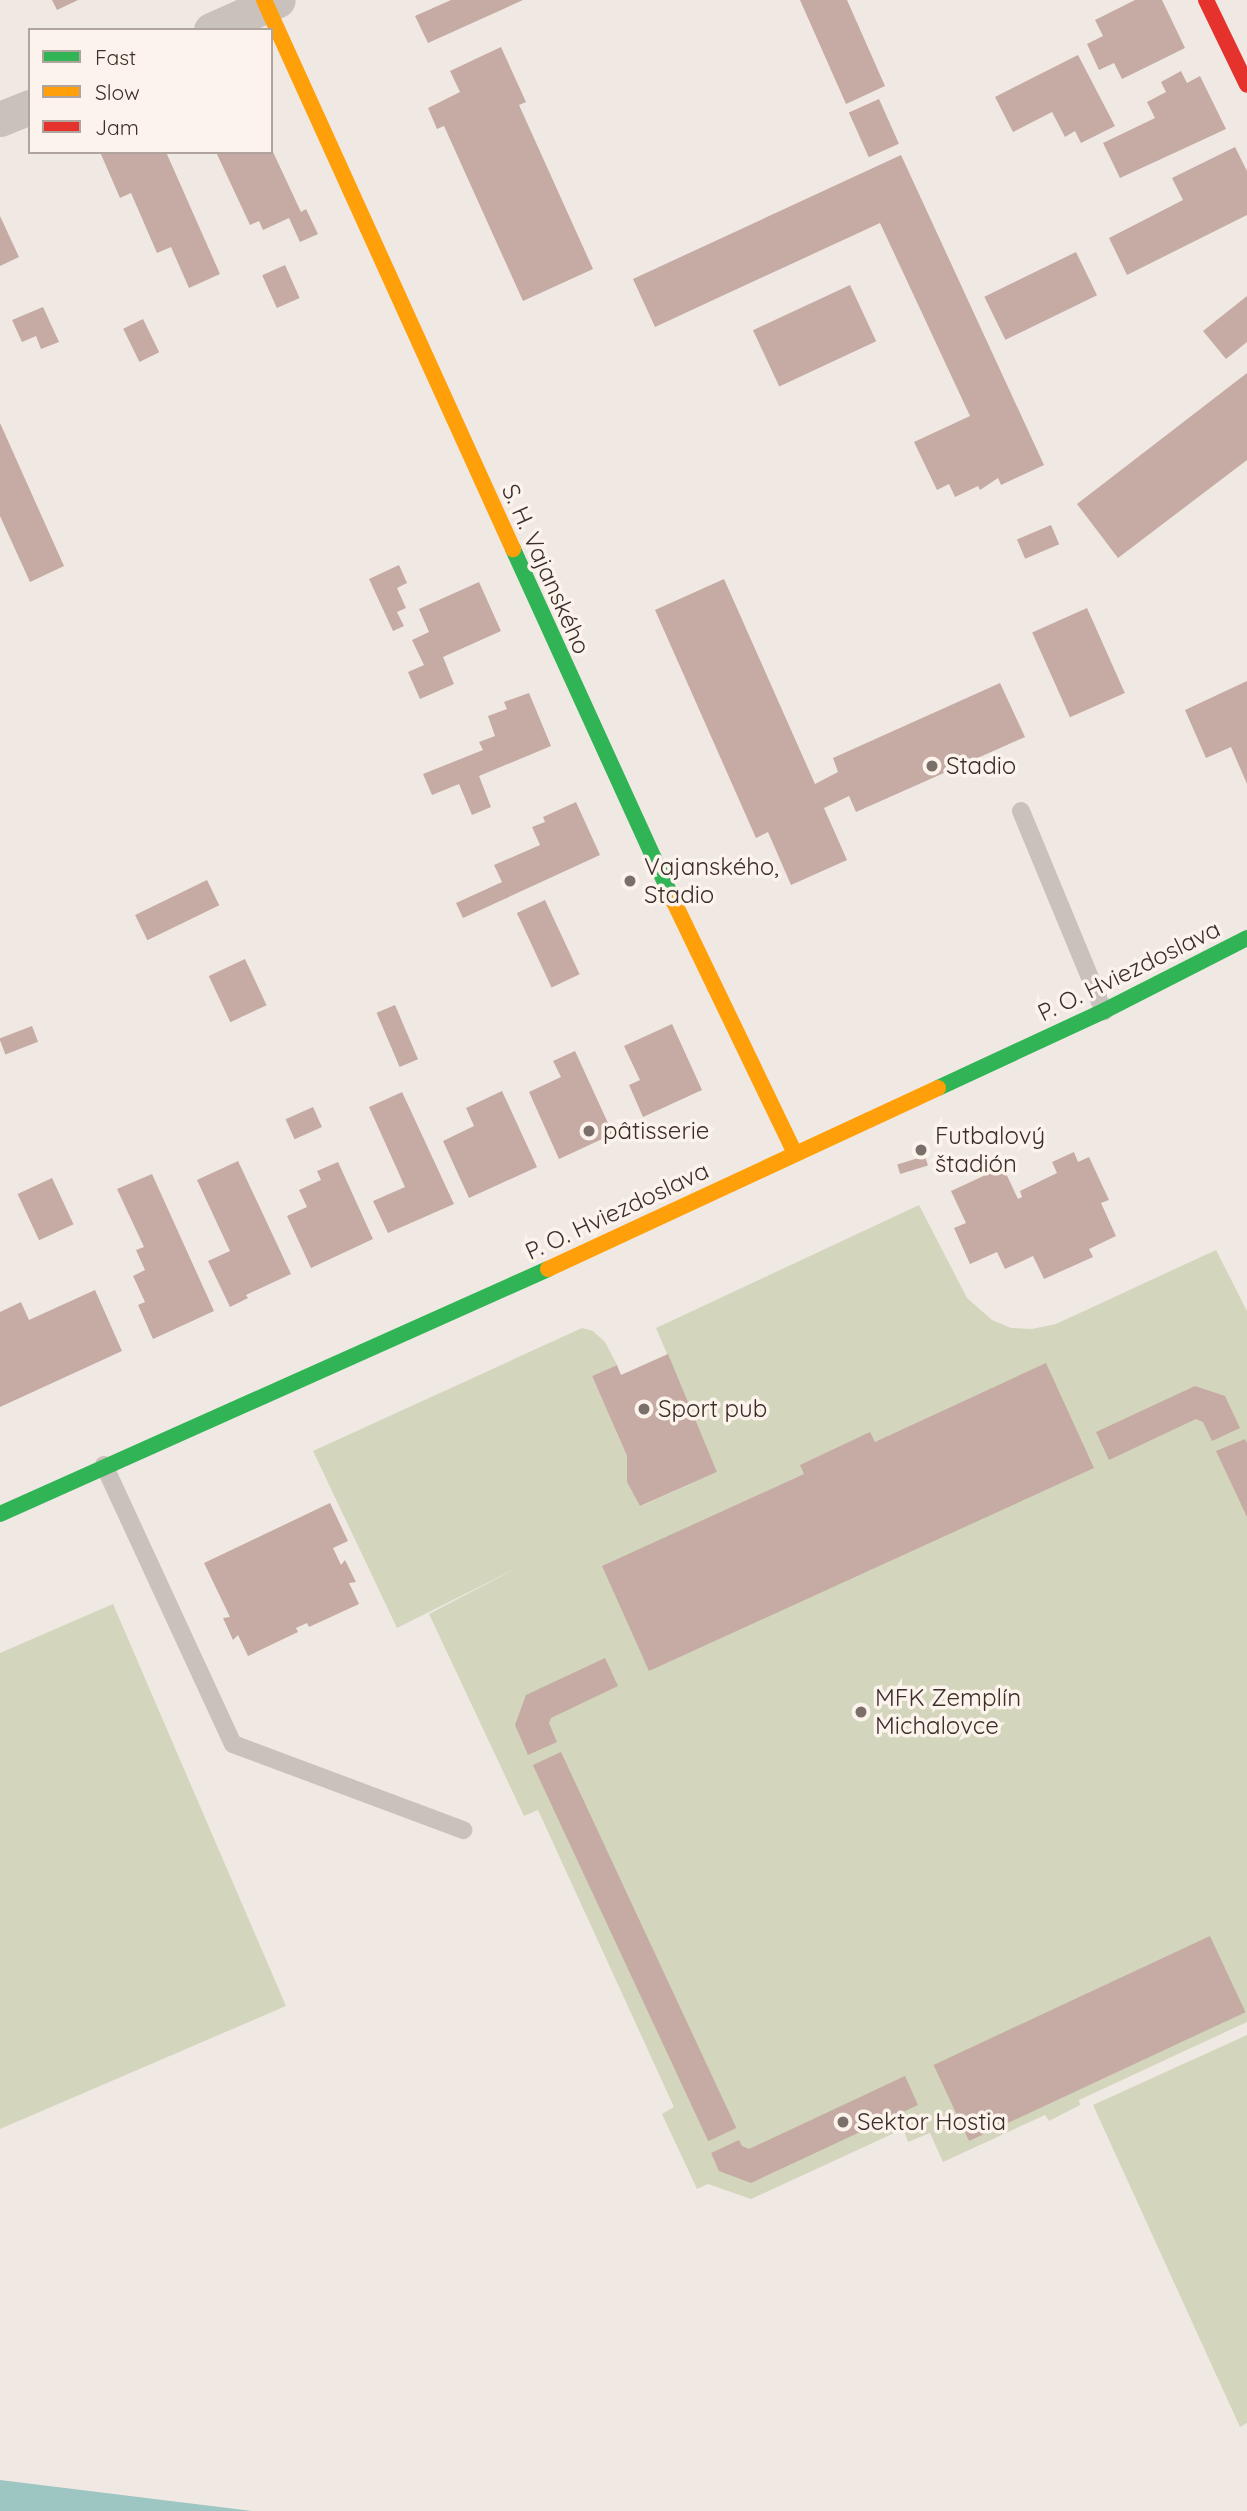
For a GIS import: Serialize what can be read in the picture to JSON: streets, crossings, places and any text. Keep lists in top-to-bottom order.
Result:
{
  "streets": {
    "street": ["S. H. Vajanského", "P. O. Hviezdoslava"]
  },
  "crossings": [
    ["S. H. Vajanského", "P. O. Hviezdoslava"]
  ],
  "places": [
    "Stadio",
    "Vajanského, Stadio",
    "pâtisserie",
    "Futbalový štadión",
    "Sport pub",
    "MFK Zemplín Michalovce",
    "Sektor Hostia"
  ],
  "legend": ["Fast", "Slow", "Jam"]
}
